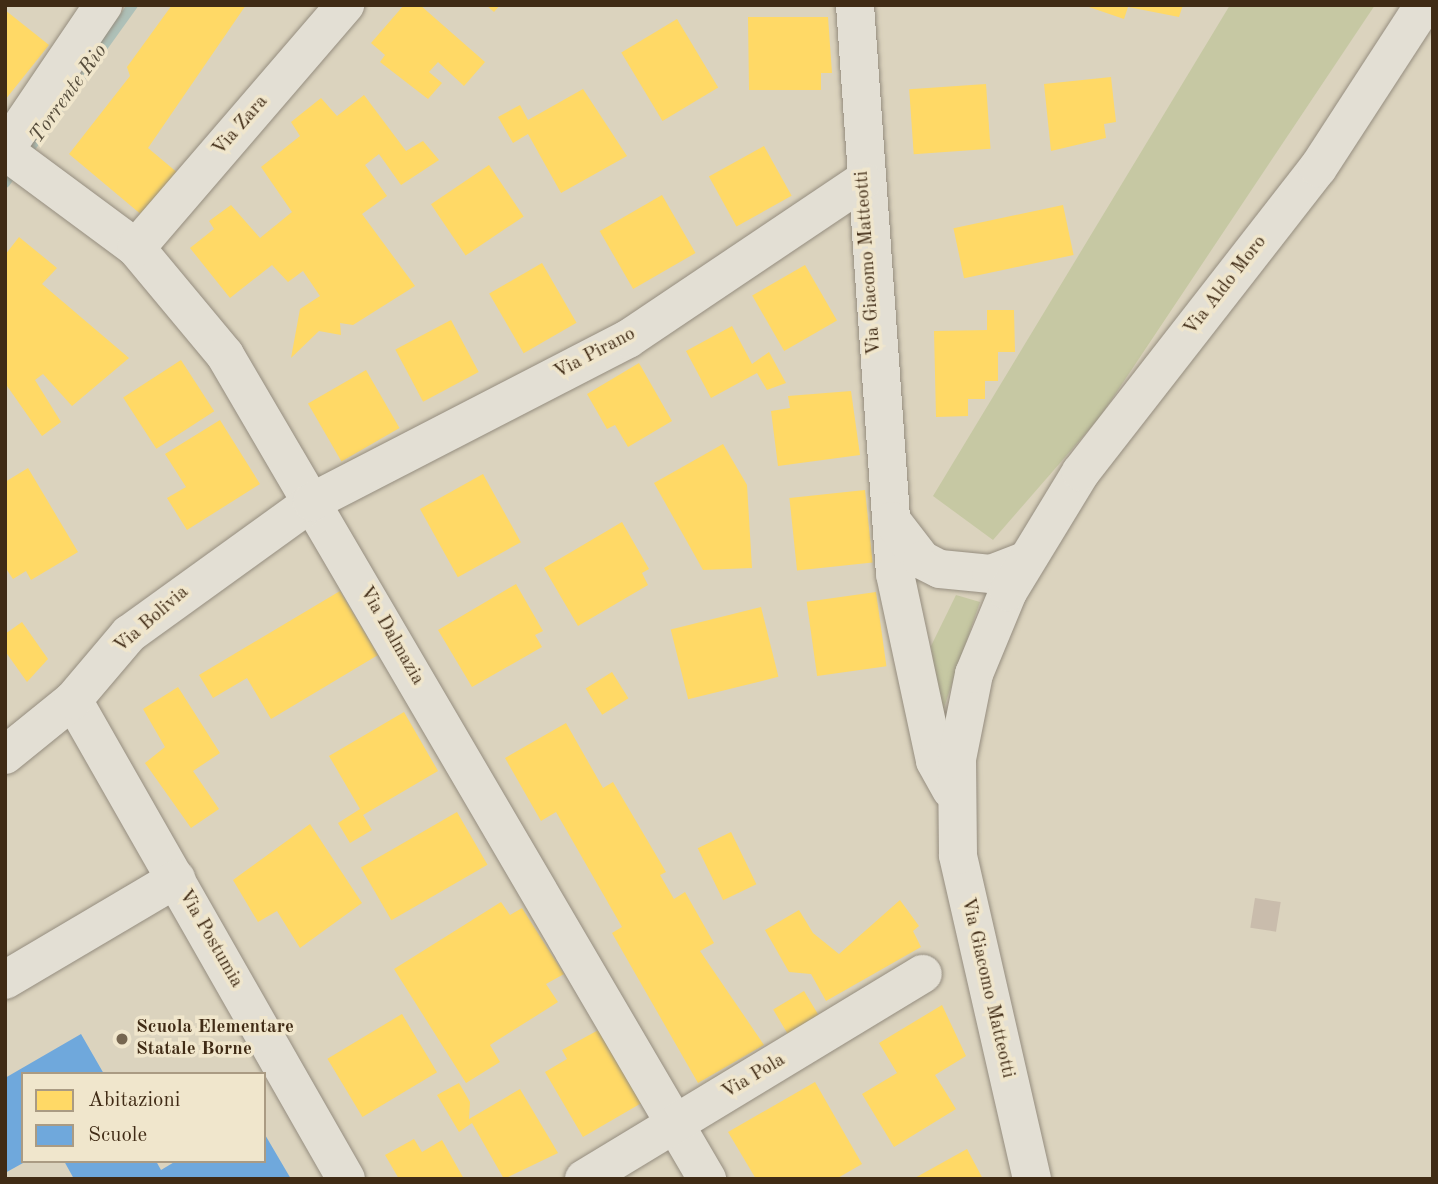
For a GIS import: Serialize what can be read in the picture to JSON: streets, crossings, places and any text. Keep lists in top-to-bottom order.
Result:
{
  "streets": {
    "street": [
      "Via Zara",
      "Via Giacomo Matteotti",
      "Via Aldo Moro",
      "Via Pirano",
      "Via Bolivia",
      "Via Dalmazia",
      "Via Postumia",
      "Via Pola"
    ]
  },
  "crossings": [
    ["Via Zara", "Via Dalmazia"],
    ["Via Giacomo Matteotti", "Via Aldo Moro"],
    ["Via Giacomo Matteotti", "Via Pirano"],
    ["Via Pirano", "Via Bolivia"],
    ["Via Pirano", "Via Dalmazia"],
    ["Via Bolivia", "Via Dalmazia"],
    ["Via Bolivia", "Via Postumia"],
    ["Via Dalmazia", "Via Pola"]
  ],
  "water": ["Torrente Rio"],
  "places": ["Scuola Elementare Statale Borne"],
  "legend": ["Abitazioni", "Scuole"]
}
